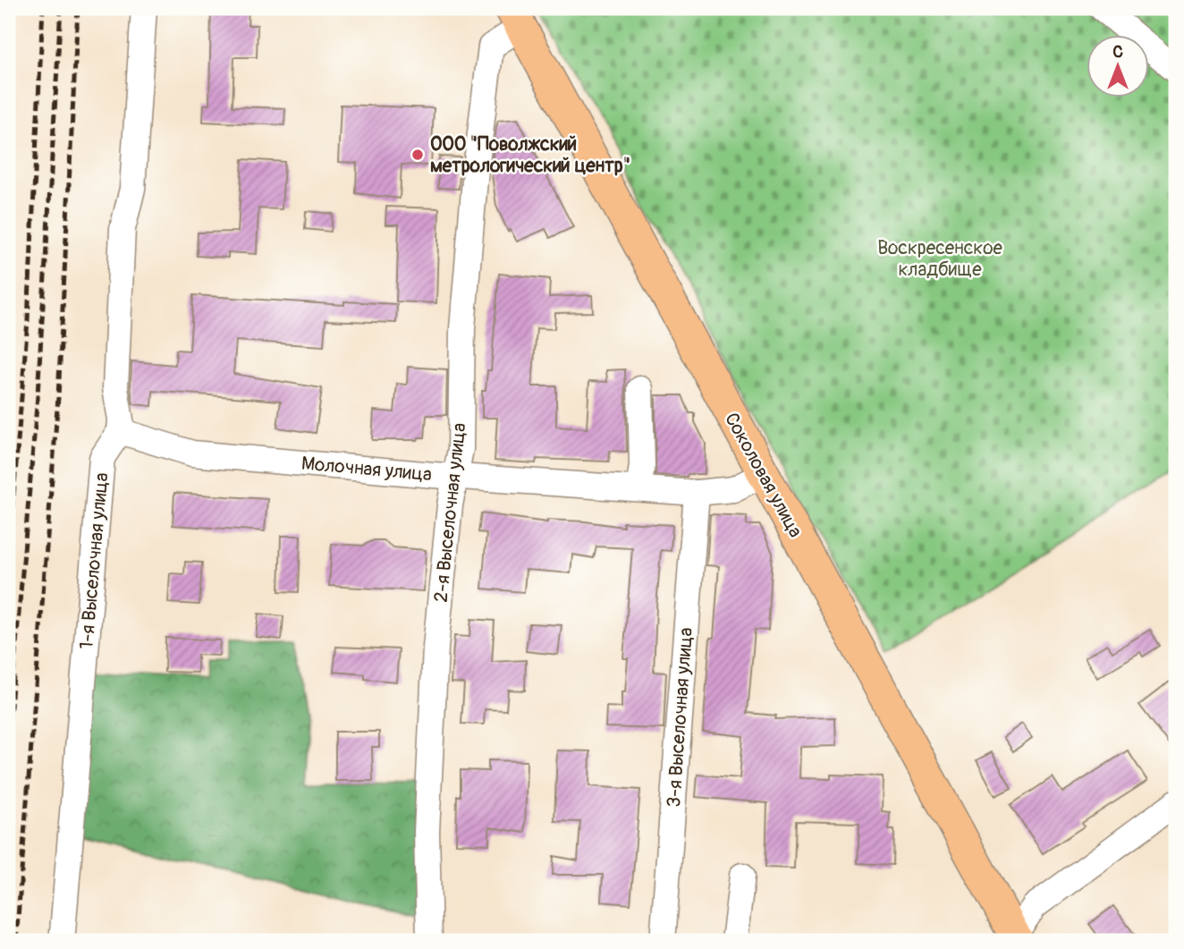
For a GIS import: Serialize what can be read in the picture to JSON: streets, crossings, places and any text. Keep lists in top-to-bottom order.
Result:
{
  "streets": {
    "main road": ["Соколовая улица"],
    "street": [
      "Молочная улица",
      "2-я Выселочная улица",
      "1-я Выселочная улица",
      "3-я Выселочная улица"
    ]
  },
  "crossings": [
    ["Молочная улица", "Соколовая улица"],
    ["Молочная улица", "2-я Выселочная улица"],
    ["Молочная улица", "1-я Выселочная улица"],
    ["Молочная улица", "3-я Выселочная улица"],
    ["Соколовая улица", "2-я Выселочная улица"]
  ],
  "parks": ["Воскресенское кладбище"],
  "places": ["ООО \"Поволжский метрологический центр\""],
  "north": "top"
}
